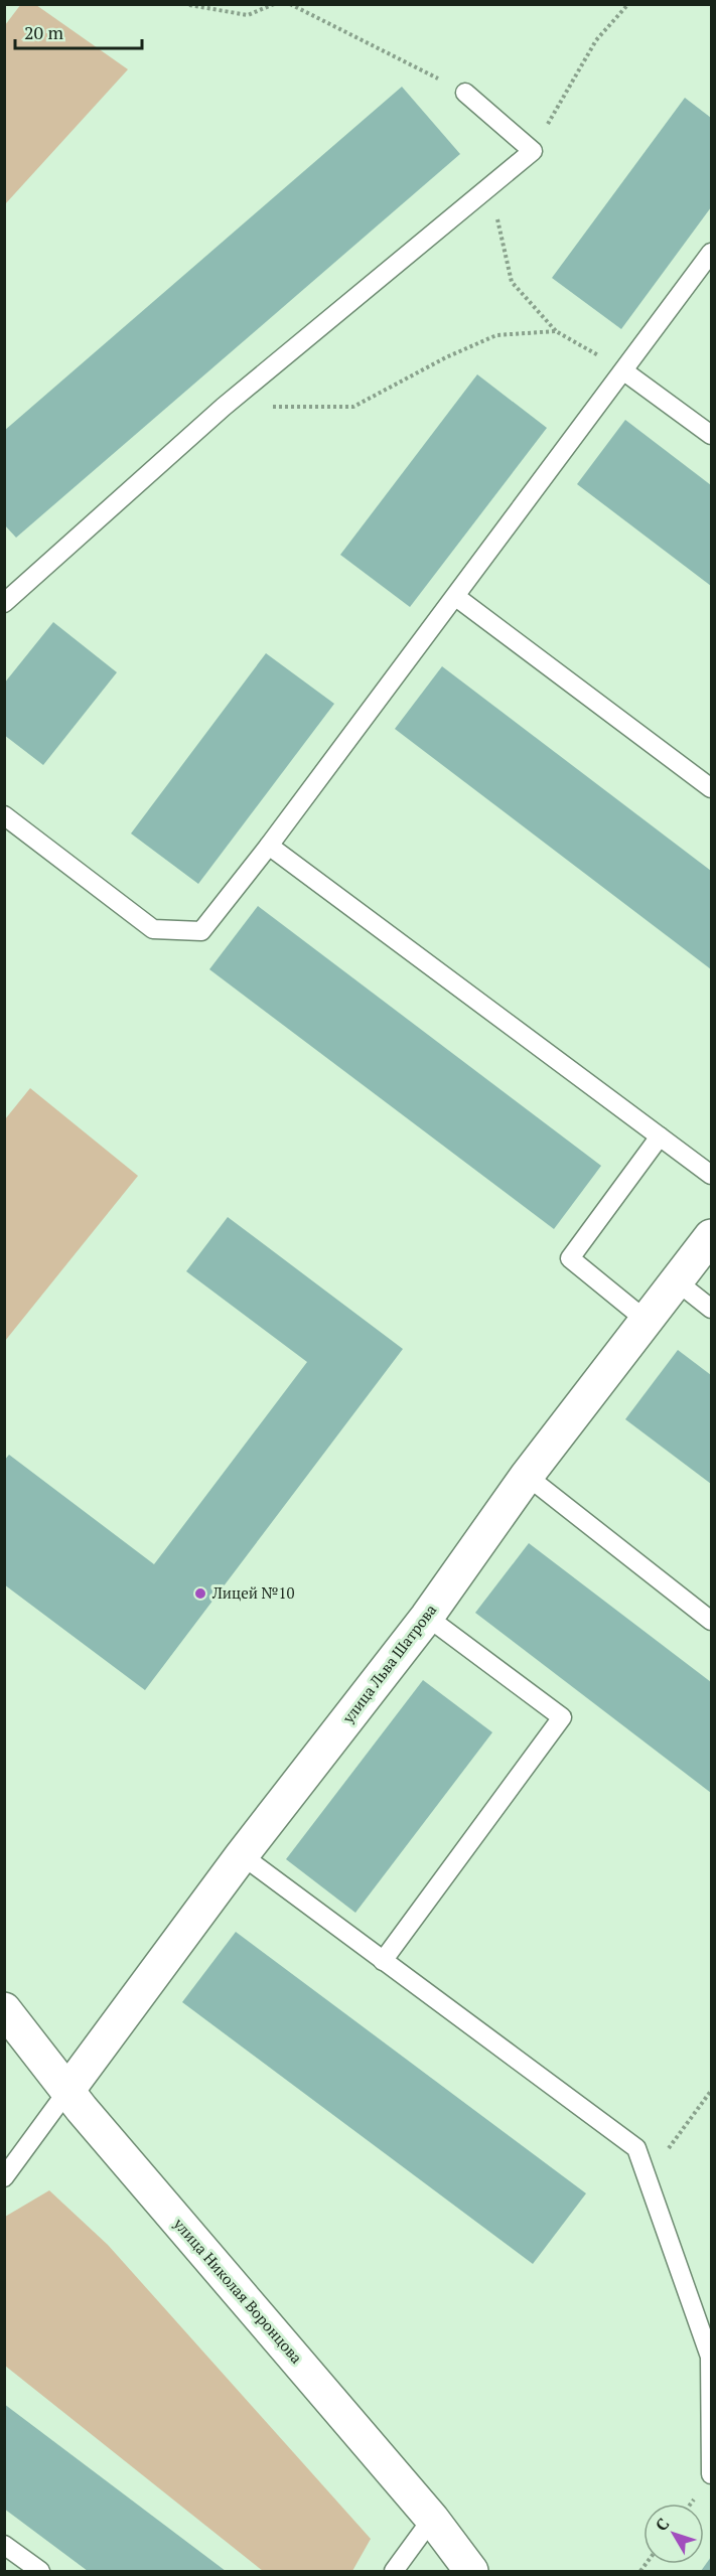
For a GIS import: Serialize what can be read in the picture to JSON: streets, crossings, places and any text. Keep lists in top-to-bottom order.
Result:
{
  "streets": {
    "street": ["улица Льва Шатрова", "улица Николая Воронцова"]
  },
  "crossings": [
    ["улица Льва Шатрова", "улица Николая Воронцова"]
  ],
  "places": ["Лицей №10"],
  "scale_bar": "20 m",
  "north": "top left"
}
